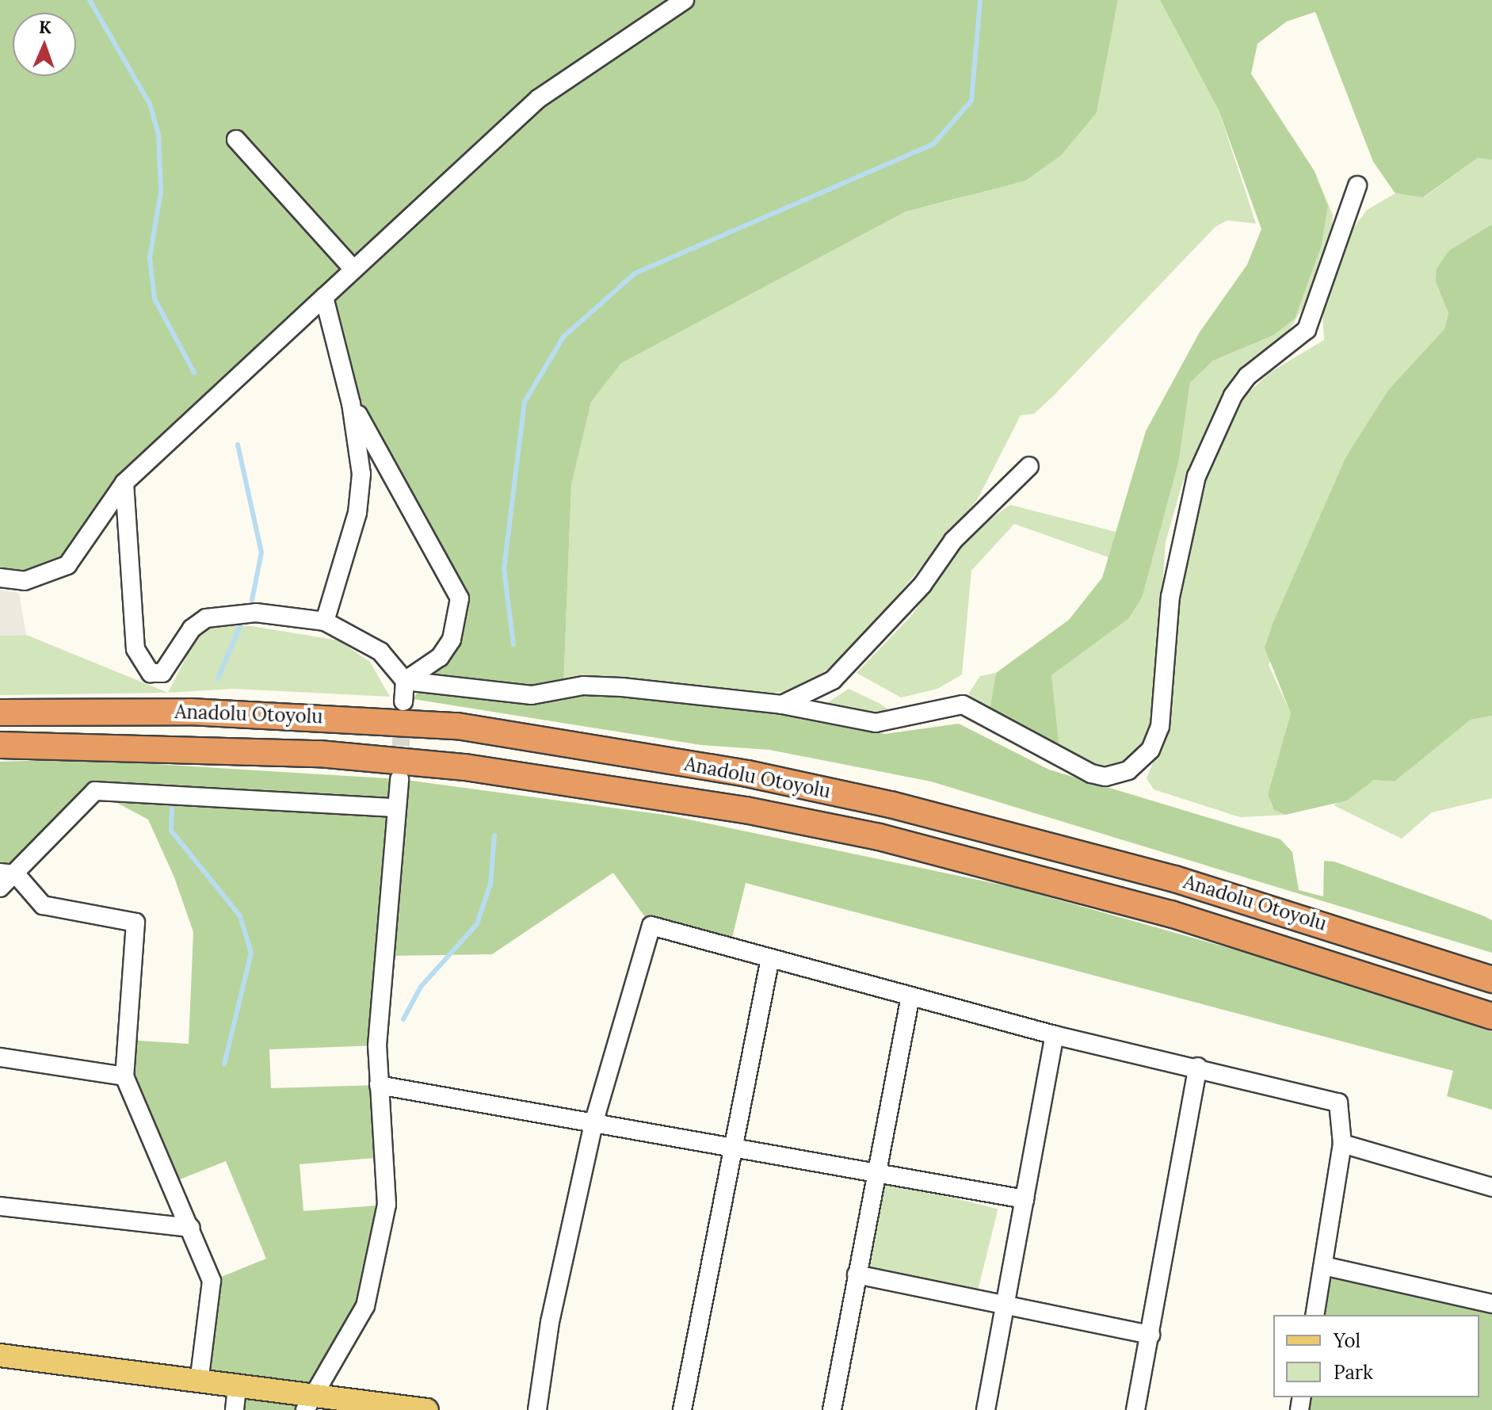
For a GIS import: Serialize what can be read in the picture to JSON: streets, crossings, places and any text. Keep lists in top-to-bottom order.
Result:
{
  "streets": {
    "highway": ["Anadolu Otoyolu"]
  },
  "legend": ["Yol", "Park"],
  "north": "top"
}
